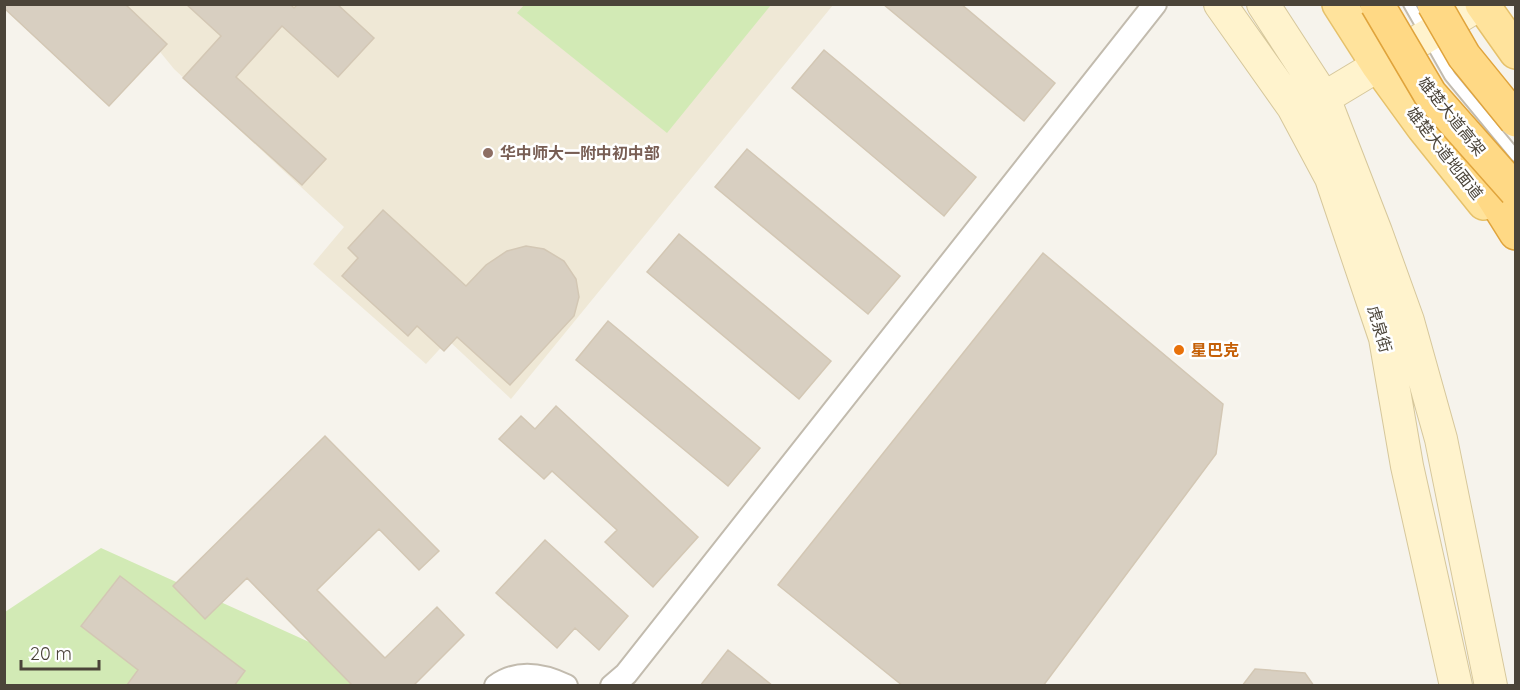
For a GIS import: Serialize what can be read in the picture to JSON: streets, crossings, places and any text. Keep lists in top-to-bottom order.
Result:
{
  "streets": {
    "highway": ["雄楚大道高架"],
    "main road": ["雄楚大道地面道", "虎泉街"]
  },
  "places": ["华中师大一附中初中部", "星巴克"],
  "scale_bar": "20 m"
}
